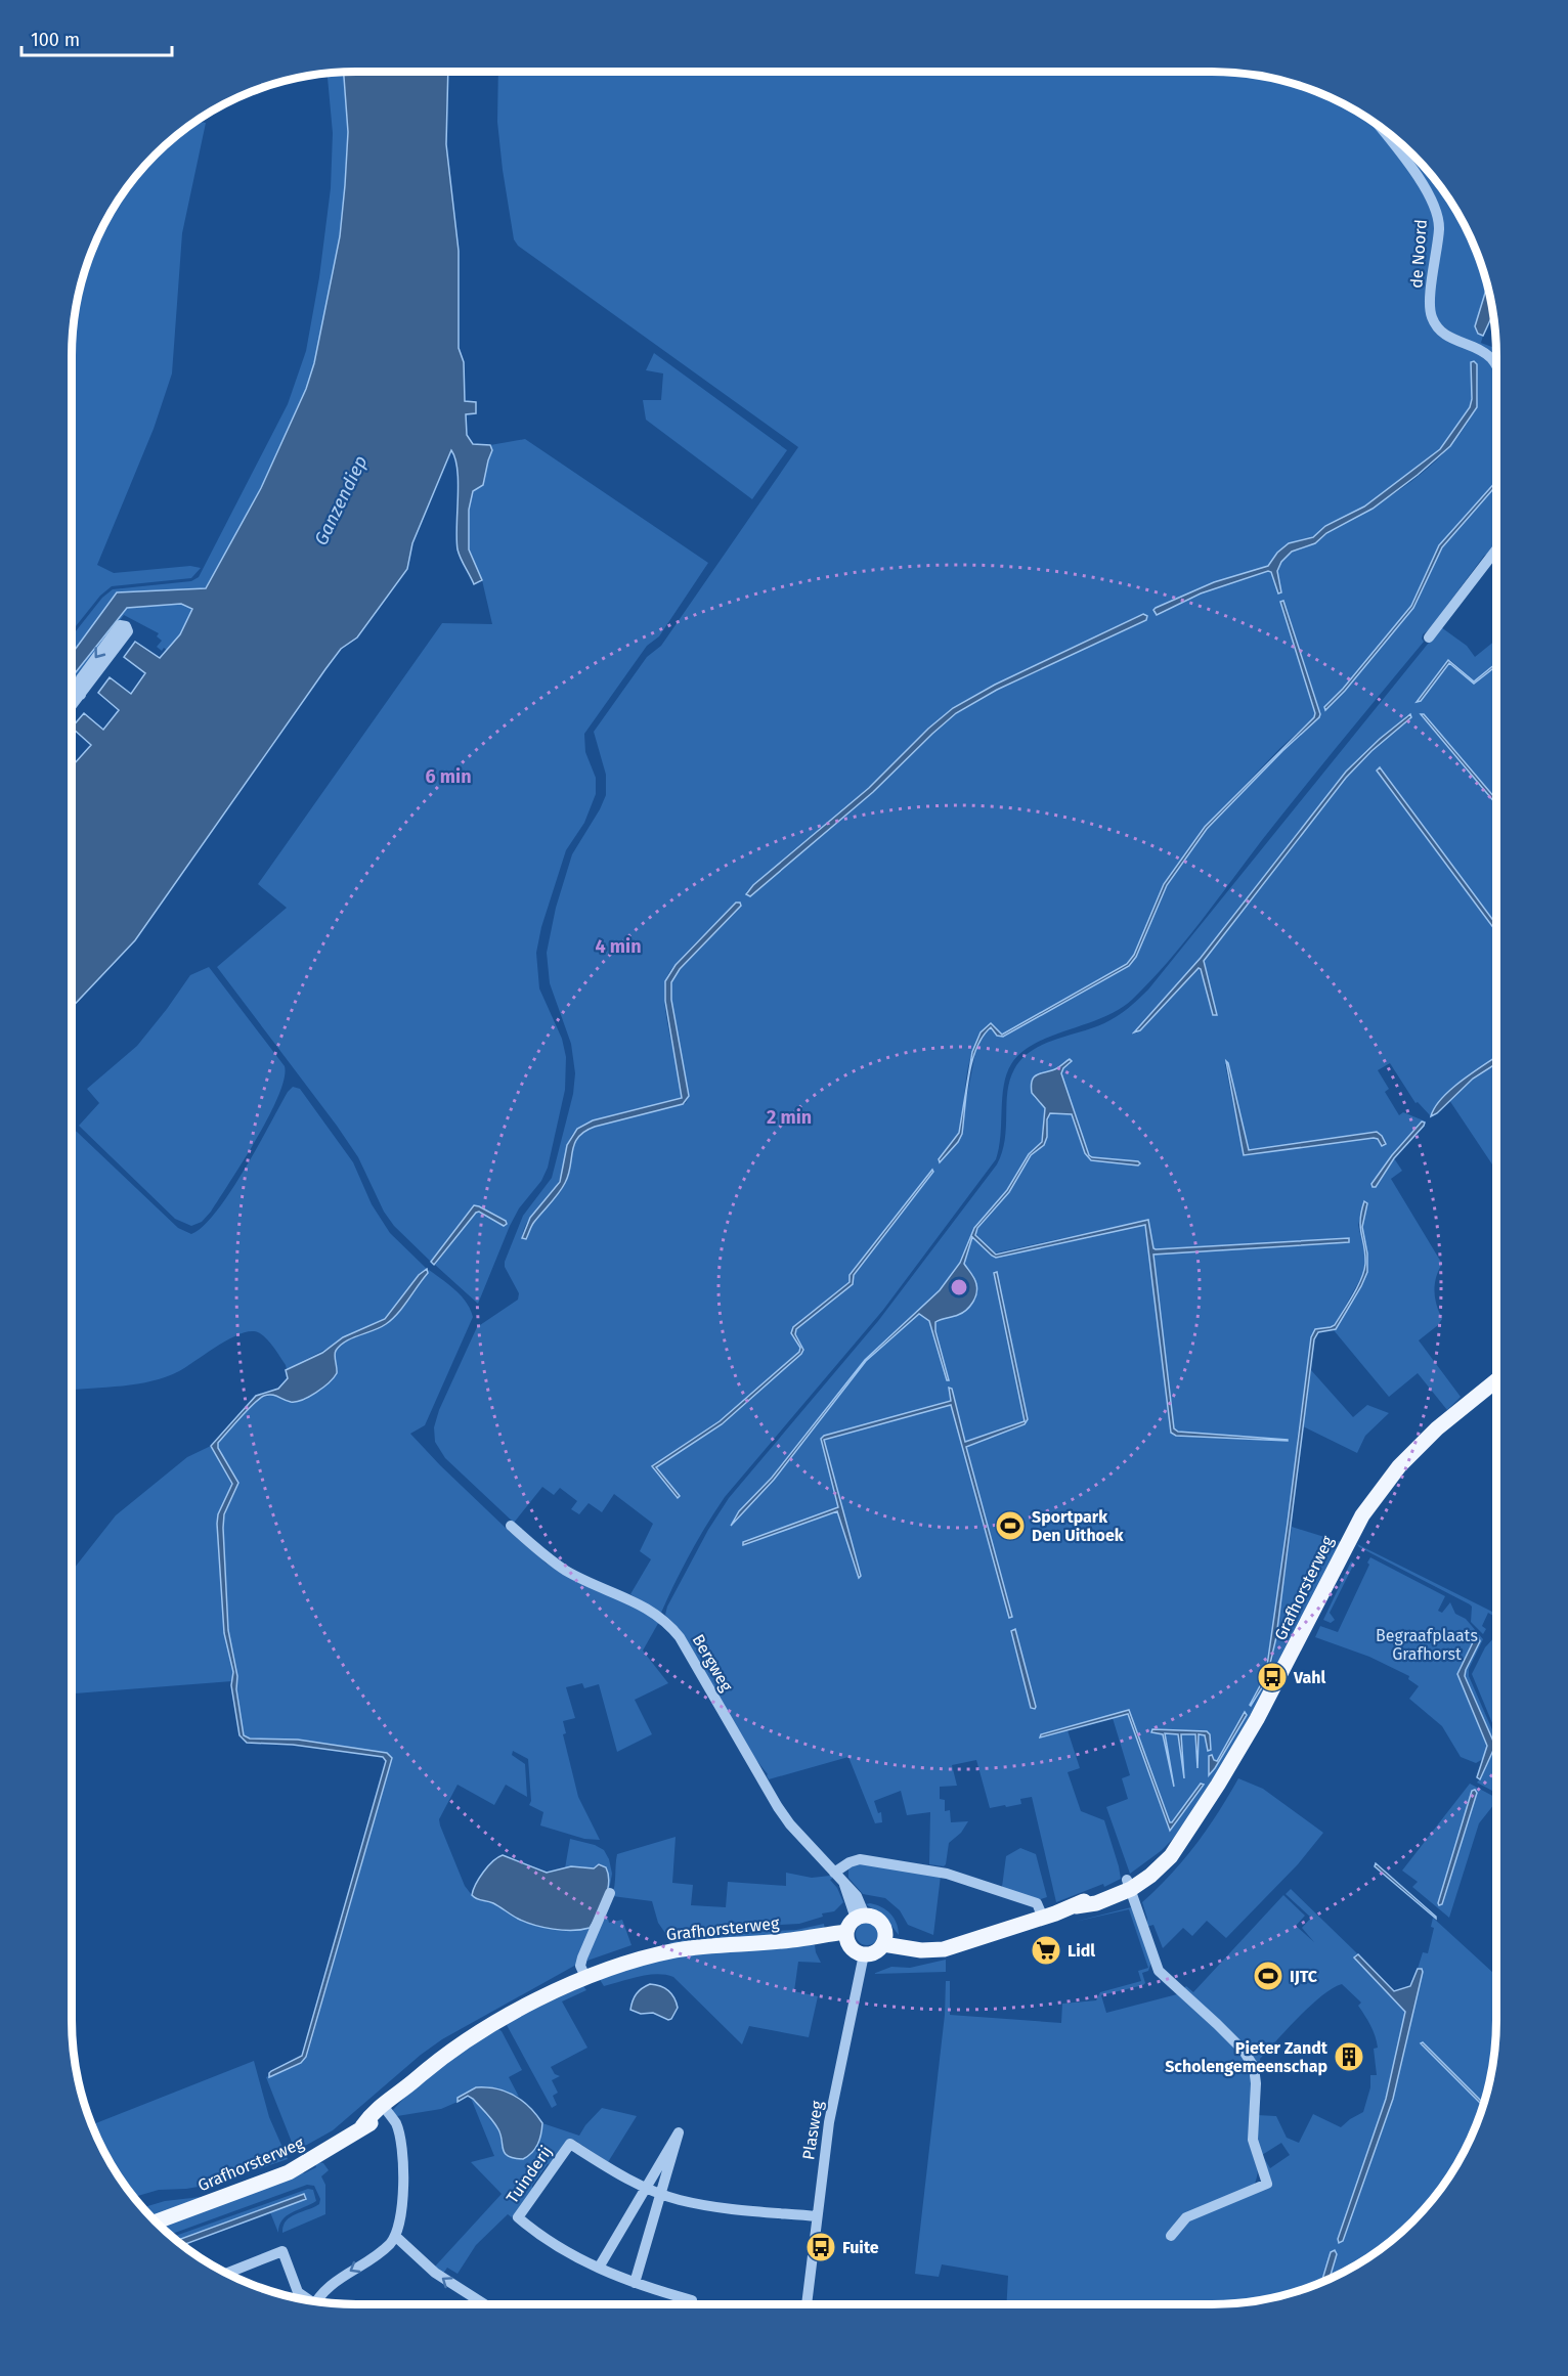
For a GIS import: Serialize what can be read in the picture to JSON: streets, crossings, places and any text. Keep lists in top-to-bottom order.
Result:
{
  "streets": {
    "main road": ["Grafhorsterweg"],
    "street": [
      "de Noord",
      "Bergweg",
      "Plasweg",
      "Tuinderij"
    ]
  },
  "crossings": [
    ["Grafhorsterweg", "Bergweg"],
    ["Grafhorsterweg", "Plasweg"],
    ["Bergweg", "Plasweg"],
    ["Plasweg", "Tuinderij"]
  ],
  "water": ["Ganzendiep"],
  "parks": ["Begraafplaats Grafhorst"],
  "places": {
    "sports": ["Sportpark Den Uithoek", "IJTC"],
    "bus stop": ["Vahl", "Fuite"],
    "supermarket": ["Lidl"],
    "building": ["Pieter Zandt Scholengemeenschap"]
  },
  "scale_bar": "100 m",
  "rings": ["6 min", "4 min", "2 min"]
}
